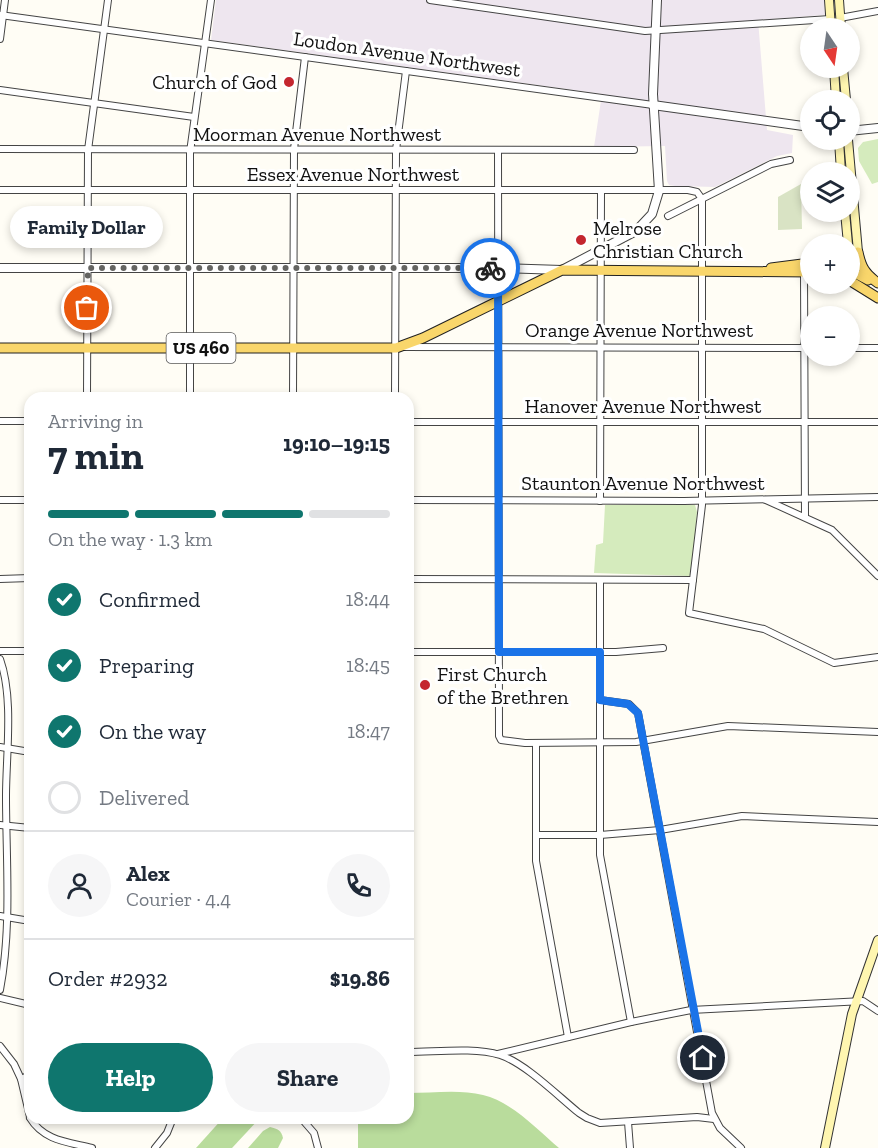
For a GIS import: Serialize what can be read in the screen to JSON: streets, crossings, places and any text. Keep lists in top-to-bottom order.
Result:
{
  "streets": {
    "main road": ["Orange Avenue Northwest", "US 460"],
    "street": [
      "Loudon Avenue Northwest",
      "Moorman Avenue Northwest",
      "Essex Avenue Northwest",
      "Hanover Avenue Northwest",
      "Staunton Avenue Northwest"
    ]
  },
  "crossings": [
    ["Orange Avenue Northwest", "US 460"]
  ],
  "places": [
    "Church of God",
    "Melrose Christian Church",
    "Family Dollar",
    "First Church of the Brethren"
  ],
  "north": "bottom",
  "page": {
    "map_buttons": ["+", "−"],
    "bubble": "Family Dollar",
    "heading": ["7 min", "Arriving in", "19:10–19:15"],
    "panel": [
      "Alex",
      "Courier · 4.4",
      "Order #2932",
      "$19.86"
    ],
    "bar": "On the way · 1.3 km",
    "list": [
      ["Confirmed", "18:44"],
      ["Preparing", "18:45"],
      ["On the way", "18:47"],
      "Delivered"
    ],
    "buttons": ["Help", "Share"]
  }
}
